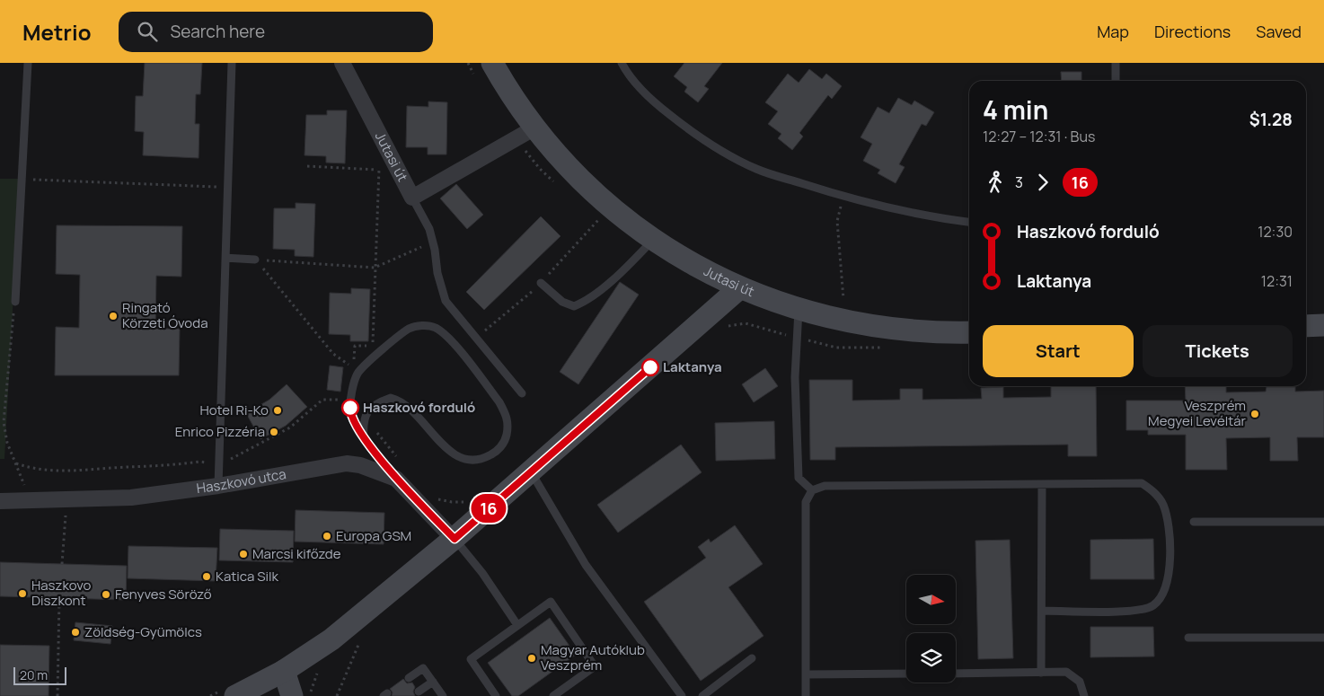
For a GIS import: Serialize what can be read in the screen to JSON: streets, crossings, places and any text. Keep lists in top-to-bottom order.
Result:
{
  "streets": {
    "street": ["Jutasi út", "Haszkovó utca"]
  },
  "places": [
    "Ringató Körzeti Óvoda",
    "Laktanya",
    "Haszkovó forduló",
    "Hotel Ri-Ko",
    "Veszprém Megyei Levéltár",
    "Enrico Pizzéria",
    "Europa GSM",
    "Marcsi kifőzde",
    "Katica Silk",
    "Haszkovo Diszkont",
    "Fenyves Söröző",
    "Zöldség-Gyümölcs",
    "Magyar Autóklub Veszprém"
  ],
  "lines": ["bus line 16"],
  "scale_bar": "20 m",
  "north": "right",
  "page": {
    "header": "Metrio",
    "search": "Search here",
    "nav": ["Map", "Directions", "Saved"],
    "on_map": "16",
    "heading": ["4 min", "12:27 – 12:31 · Bus", "$1.28"],
    "legs": ["3", "16"],
    "list": [
      {
        "name": "Haszkovó forduló",
        "value": "12:30"
      },
      {
        "name": "Laktanya",
        "value": "12:31"
      }
    ],
    "buttons": ["Start", "Tickets"],
    "scale": "20 m"
  }
}
